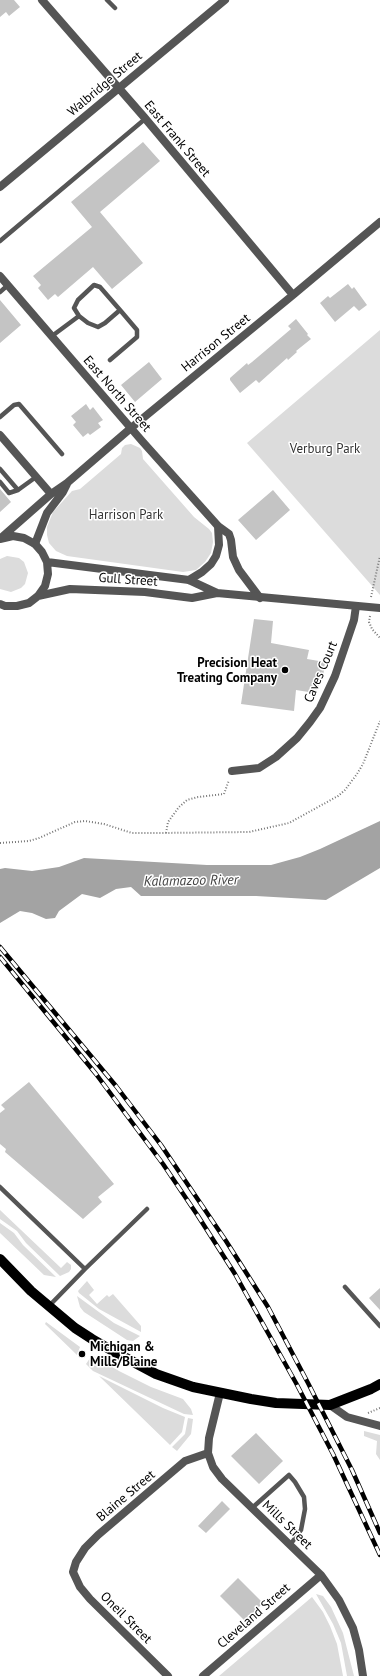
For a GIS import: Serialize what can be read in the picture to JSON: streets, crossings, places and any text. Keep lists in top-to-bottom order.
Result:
{
  "streets": {
    "street": [
      "Walbridge Street",
      "East Frank Street",
      "Harrison Street",
      "East North Street",
      "Gull Street",
      "Caves Court",
      "Blaine Street",
      "Mills Street",
      "Cleveland Street",
      "Oneil Street"
    ]
  },
  "crossings": [
    ["Walbridge Street", "East Frank Street"],
    ["East Frank Street", "Harrison Street"],
    ["Harrison Street", "East North Street"],
    ["East North Street", "Gull Street"],
    ["Gull Street", "Caves Court"],
    ["Blaine Street", "Mills Street"],
    ["Blaine Street", "Oneil Street"],
    ["Mills Street", "Cleveland Street"]
  ],
  "water": ["Kalamazoo River"],
  "parks": ["Verburg Park", "Harrison Park"],
  "places": ["Precision Heat Treating Company", "Michigan & Mills/Blaine"]
}
